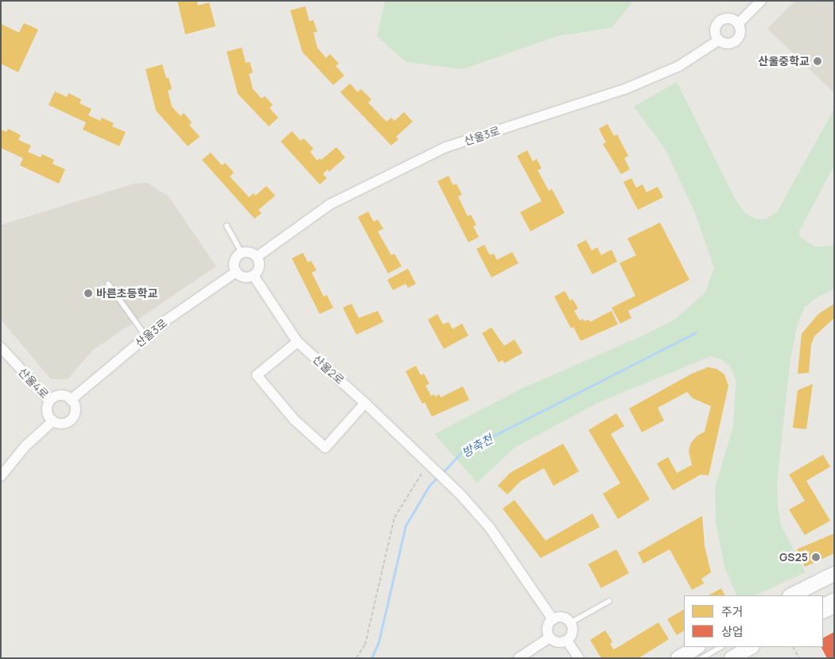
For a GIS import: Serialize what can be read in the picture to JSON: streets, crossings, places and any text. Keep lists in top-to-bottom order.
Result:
{
  "streets": {
    "street": ["산울3로", "산울2로", "산울4로"]
  },
  "crossings": [
    ["산울3로", "산울2로"],
    ["산울3로", "산울4로"]
  ],
  "water": ["방축천"],
  "places": ["산울중학교", "바른초등학교", "GS25"],
  "legend": ["주거", "상업"]
}
